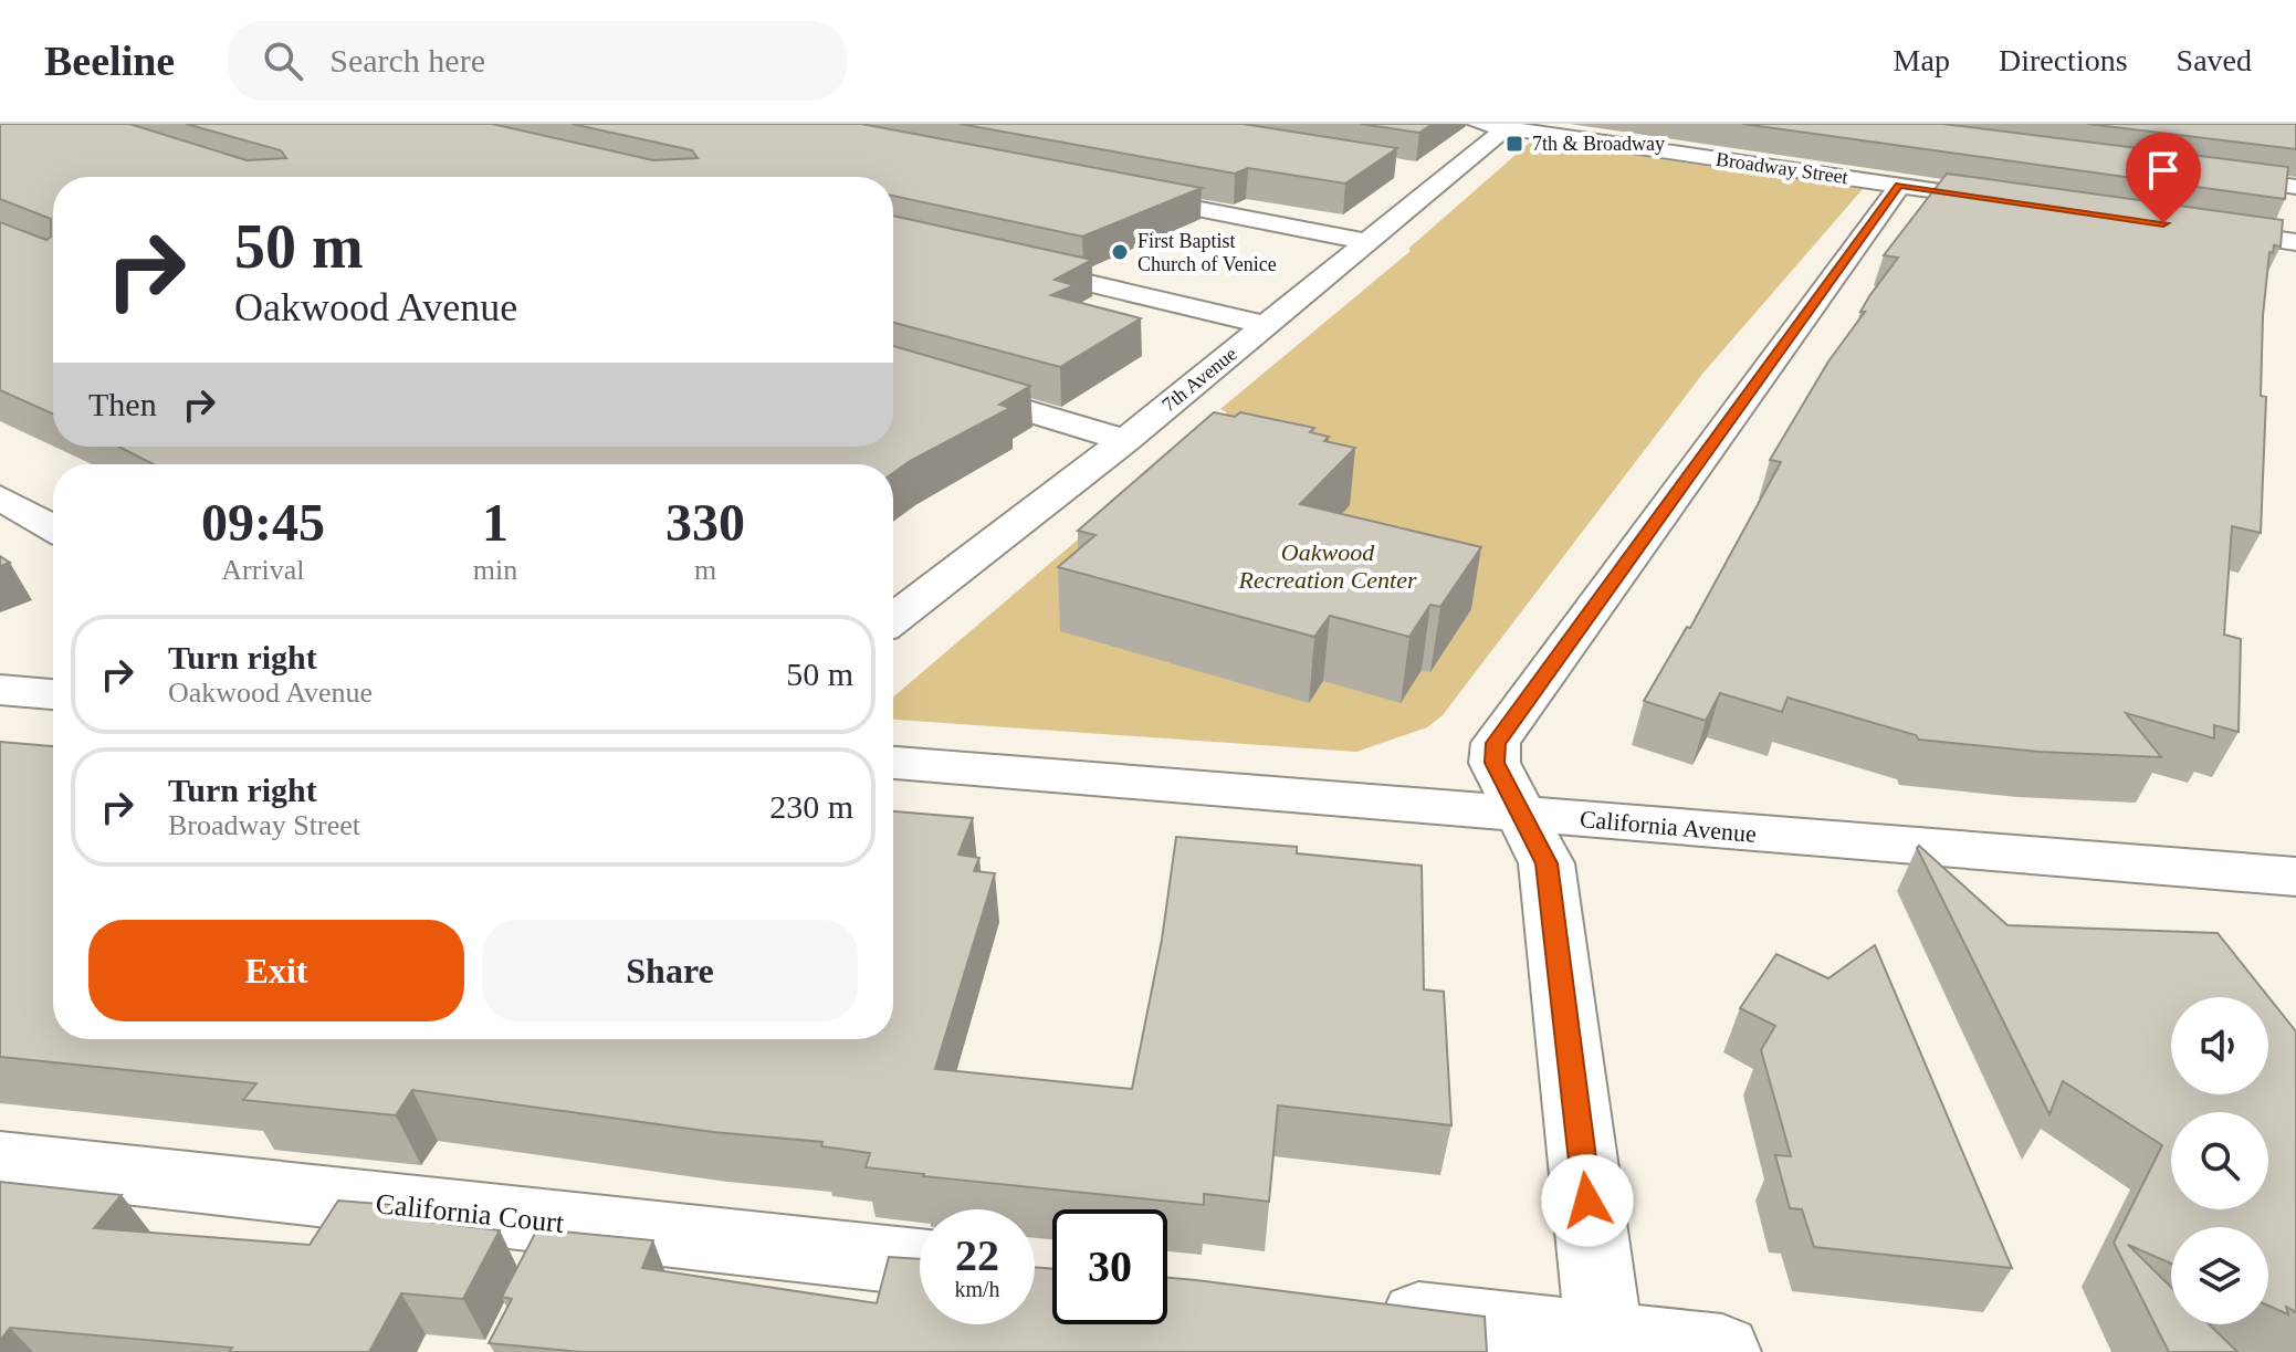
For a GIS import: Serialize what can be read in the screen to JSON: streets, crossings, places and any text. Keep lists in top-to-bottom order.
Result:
{
  "streets": {
    "street": [
      "Broadway Street",
      "7th Avenue",
      "California Avenue",
      "California Court"
    ]
  },
  "crossings": [
    ["Broadway Street", "7th Avenue"]
  ],
  "parks": ["Oakwood Recreation Center"],
  "places": {
    "transit": ["7th & Broadway"],
    "other": ["First Baptist Church of Venice"]
  },
  "page": {
    "header": "Beeline",
    "search": "Search here",
    "nav": ["Map", "Directions", "Saved"],
    "turn": ["50 m", "Oakwood Avenue"],
    "then": "Then",
    "eta": [
      "09:45",
      "Arrival",
      "1",
      "min",
      "330",
      "m"
    ],
    "list": [
      {
        "name": "Turn right",
        "note": "Oakwood Avenue",
        "value": "50 m"
      },
      {
        "name": "Turn right",
        "note": "Broadway Street",
        "value": "230 m"
      }
    ],
    "buttons": ["Exit", "Share"],
    "speed": "22 km/h",
    "limit": "30"
  }
}
